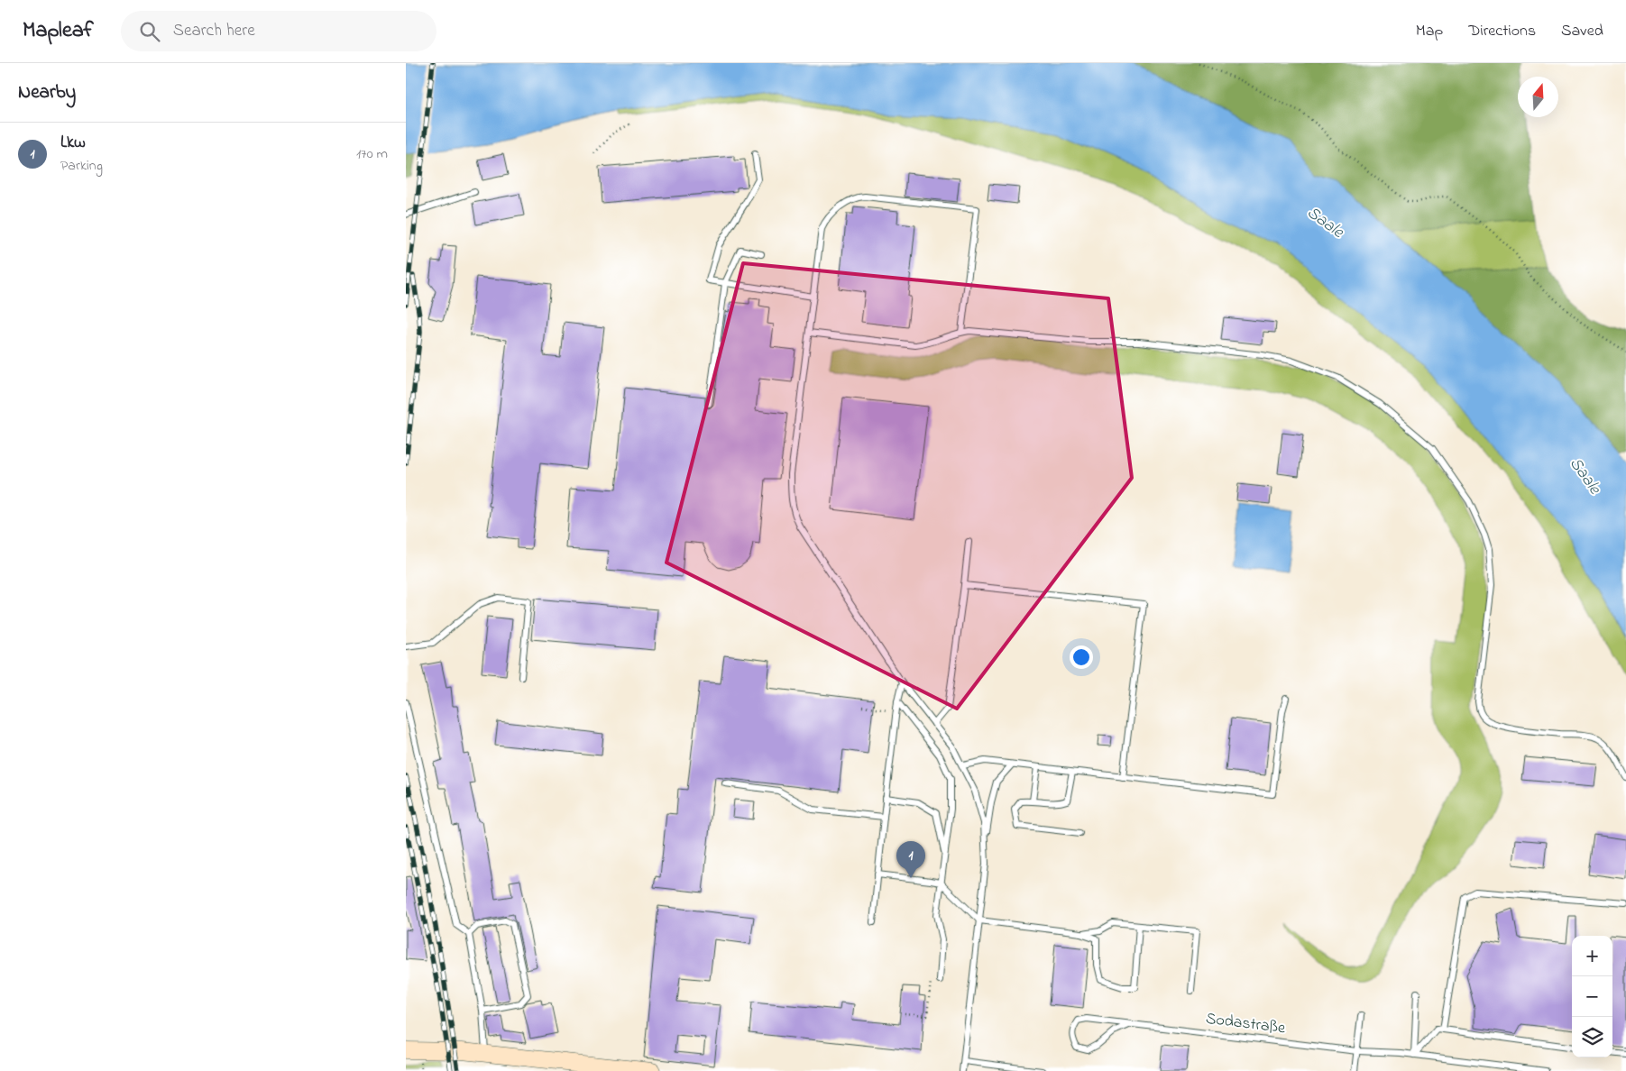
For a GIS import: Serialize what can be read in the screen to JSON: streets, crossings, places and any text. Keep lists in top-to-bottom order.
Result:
{
  "streets": {
    "lane": ["Sodastraße"]
  },
  "water": ["Saale"],
  "north": "top",
  "page": {
    "header": "Mapleaf",
    "search": "Search here",
    "nav": ["Map", "Directions", "Saved"],
    "heading": "Nearby",
    "list": [
      {
        "mark": "1",
        "name": "Lkw",
        "note": "Parking",
        "value": "170 m"
      }
    ],
    "pins": "1",
    "map_buttons": ["+", "−"]
  }
}
